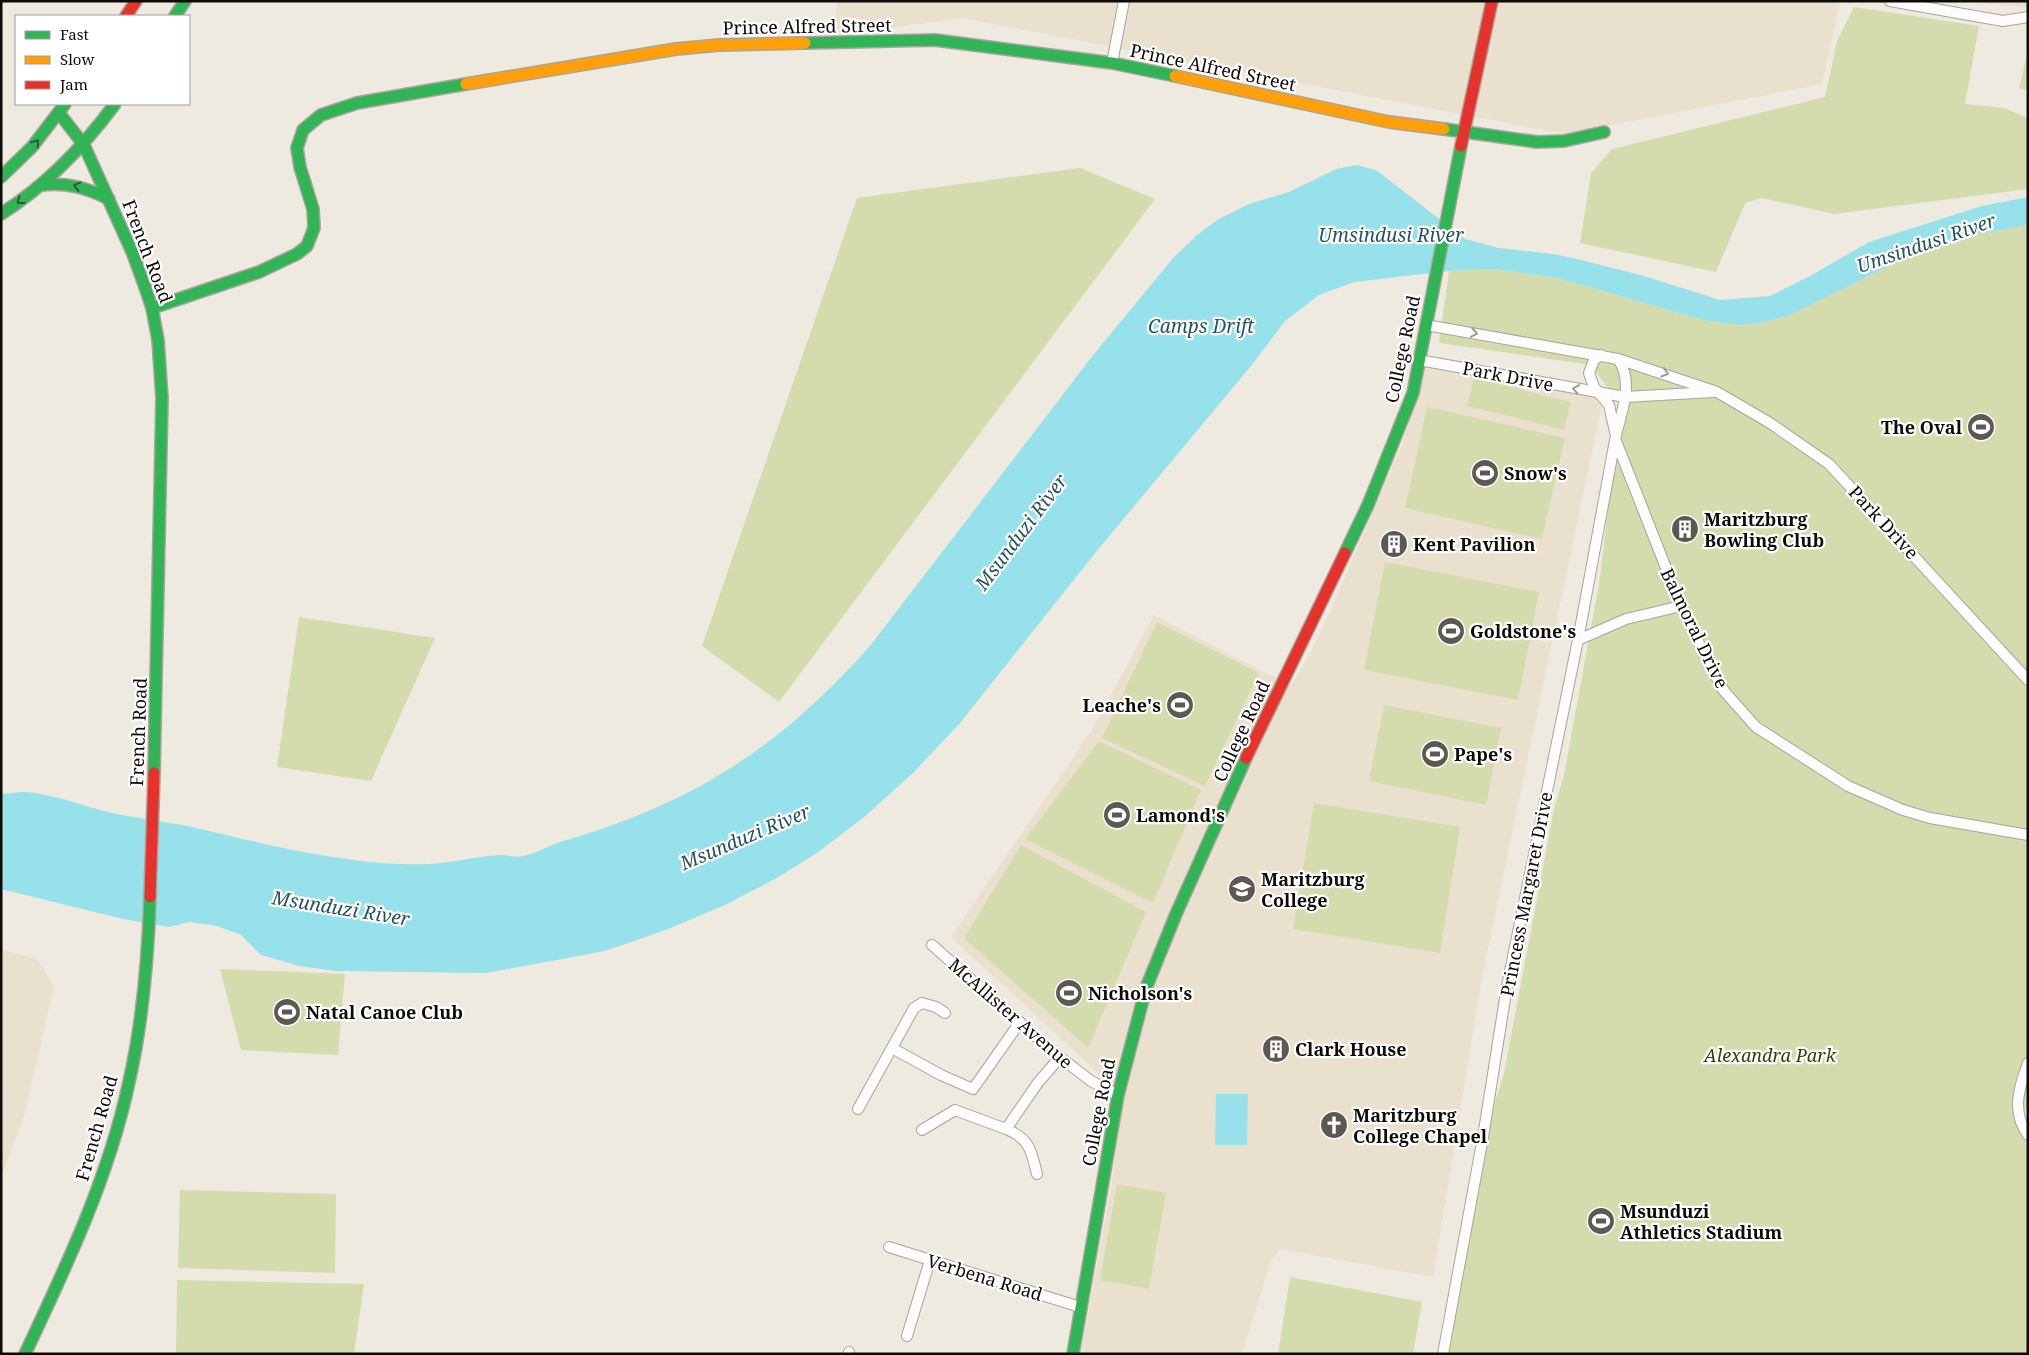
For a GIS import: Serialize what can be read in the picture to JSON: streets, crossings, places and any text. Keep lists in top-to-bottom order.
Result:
{
  "streets": {
    "street": [
      "Prince Alfred Street",
      "French Road",
      "College Road",
      "Park Drive",
      "Balmoral Drive",
      "Princess Margaret Drive",
      "McAllister Avenue",
      "Verbena Road"
    ]
  },
  "crossings": [
    ["Prince Alfred Street", "French Road"],
    ["Prince Alfred Street", "College Road"],
    ["College Road", "Park Drive"],
    ["College Road", "McAllister Avenue"],
    ["College Road", "Verbena Road"],
    ["Park Drive", "Princess Margaret Drive"],
    ["Balmoral Drive", "Princess Margaret Drive"]
  ],
  "water": ["Umsindusi River", "Camps Drift", "Msunduzi River"],
  "parks": ["Alexandra Park"],
  "places": {
    "sports": [
      "The Oval",
      "Snow's",
      "Goldstone's",
      "Leache's",
      "Pape's",
      "Lamond's",
      "Nicholson's",
      "Natal Canoe Club",
      "Msunduzi Athletics Stadium"
    ],
    "building": ["Maritzburg Bowling Club", "Kent Pavilion", "Clark House"],
    "school or university": ["Maritzburg College"],
    "church": ["Maritzburg College Chapel"]
  },
  "legend": ["Fast", "Slow", "Jam"]
}
